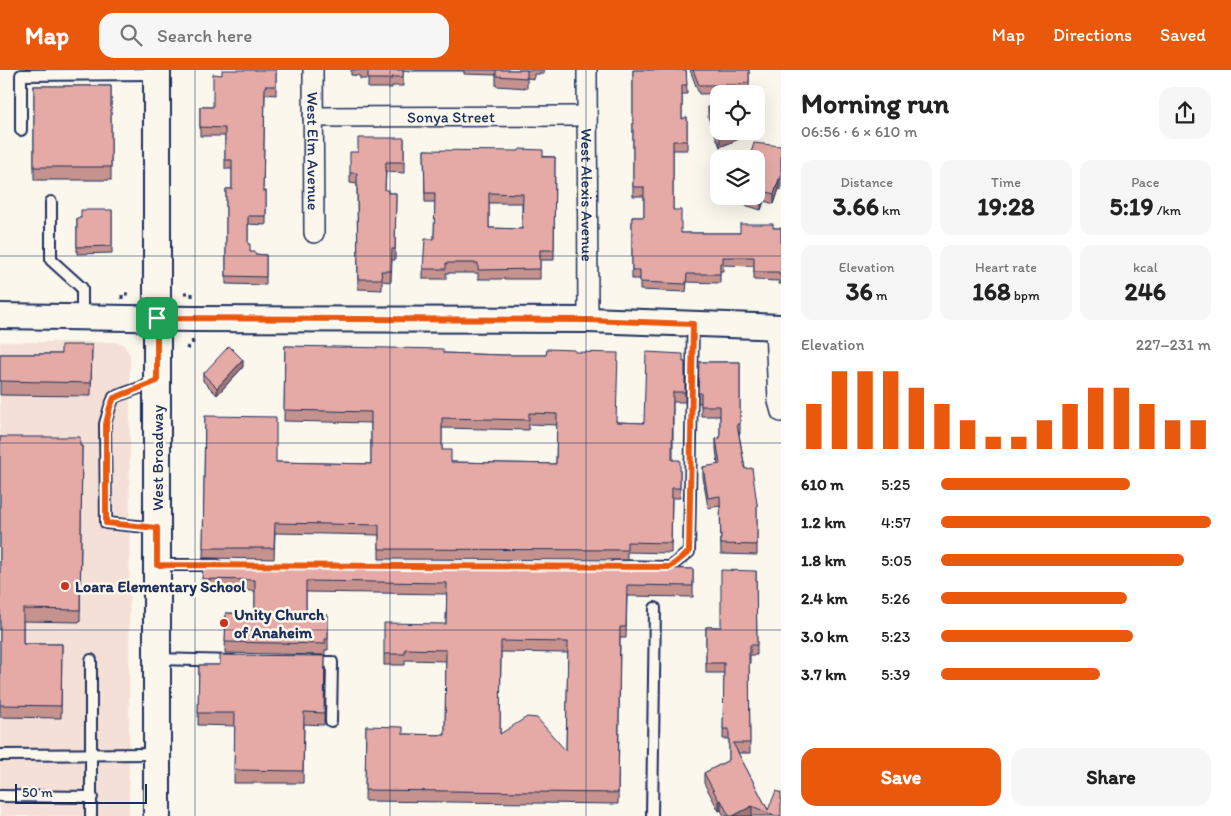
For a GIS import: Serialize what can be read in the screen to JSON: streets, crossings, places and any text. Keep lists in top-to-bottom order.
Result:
{
  "streets": {
    "main road": ["West Broadway"],
    "street": ["Sonya Street", "West Elm Avenue", "West Alexis Avenue"]
  },
  "crossings": [
    ["Sonya Street", "West Elm Avenue"],
    ["Sonya Street", "West Alexis Avenue"]
  ],
  "places": ["Loara Elementary School", "Unity Church of Anaheim"],
  "scale_bar": "50 m",
  "page": {
    "header": "Map",
    "search": "Search here",
    "nav": ["Map", "Directions", "Saved"],
    "heading": ["Morning run", "06:56 · 6 × 610 m"],
    "stats": [
      ["Distance", "3.66 km"],
      ["Time", "19:28"],
      ["Pace", "5:19 /km"],
      ["Elevation", "36 m"],
      ["Heart rate", "168 bpm"],
      ["kcal", "246"]
    ],
    "chart": ["Elevation", "227–231 m"],
    "list": [
      {
        "name": "610 m",
        "note": "5:25"
      },
      {
        "name": "1.2 km",
        "note": "4:57"
      },
      {
        "name": "1.8 km",
        "note": "5:05"
      },
      {
        "name": "2.4 km",
        "note": "5:26"
      },
      {
        "name": "3.0 km",
        "note": "5:23"
      },
      {
        "name": "3.7 km",
        "note": "5:39"
      }
    ],
    "buttons": ["Save", "Share"],
    "scale": "50 m"
  }
}
